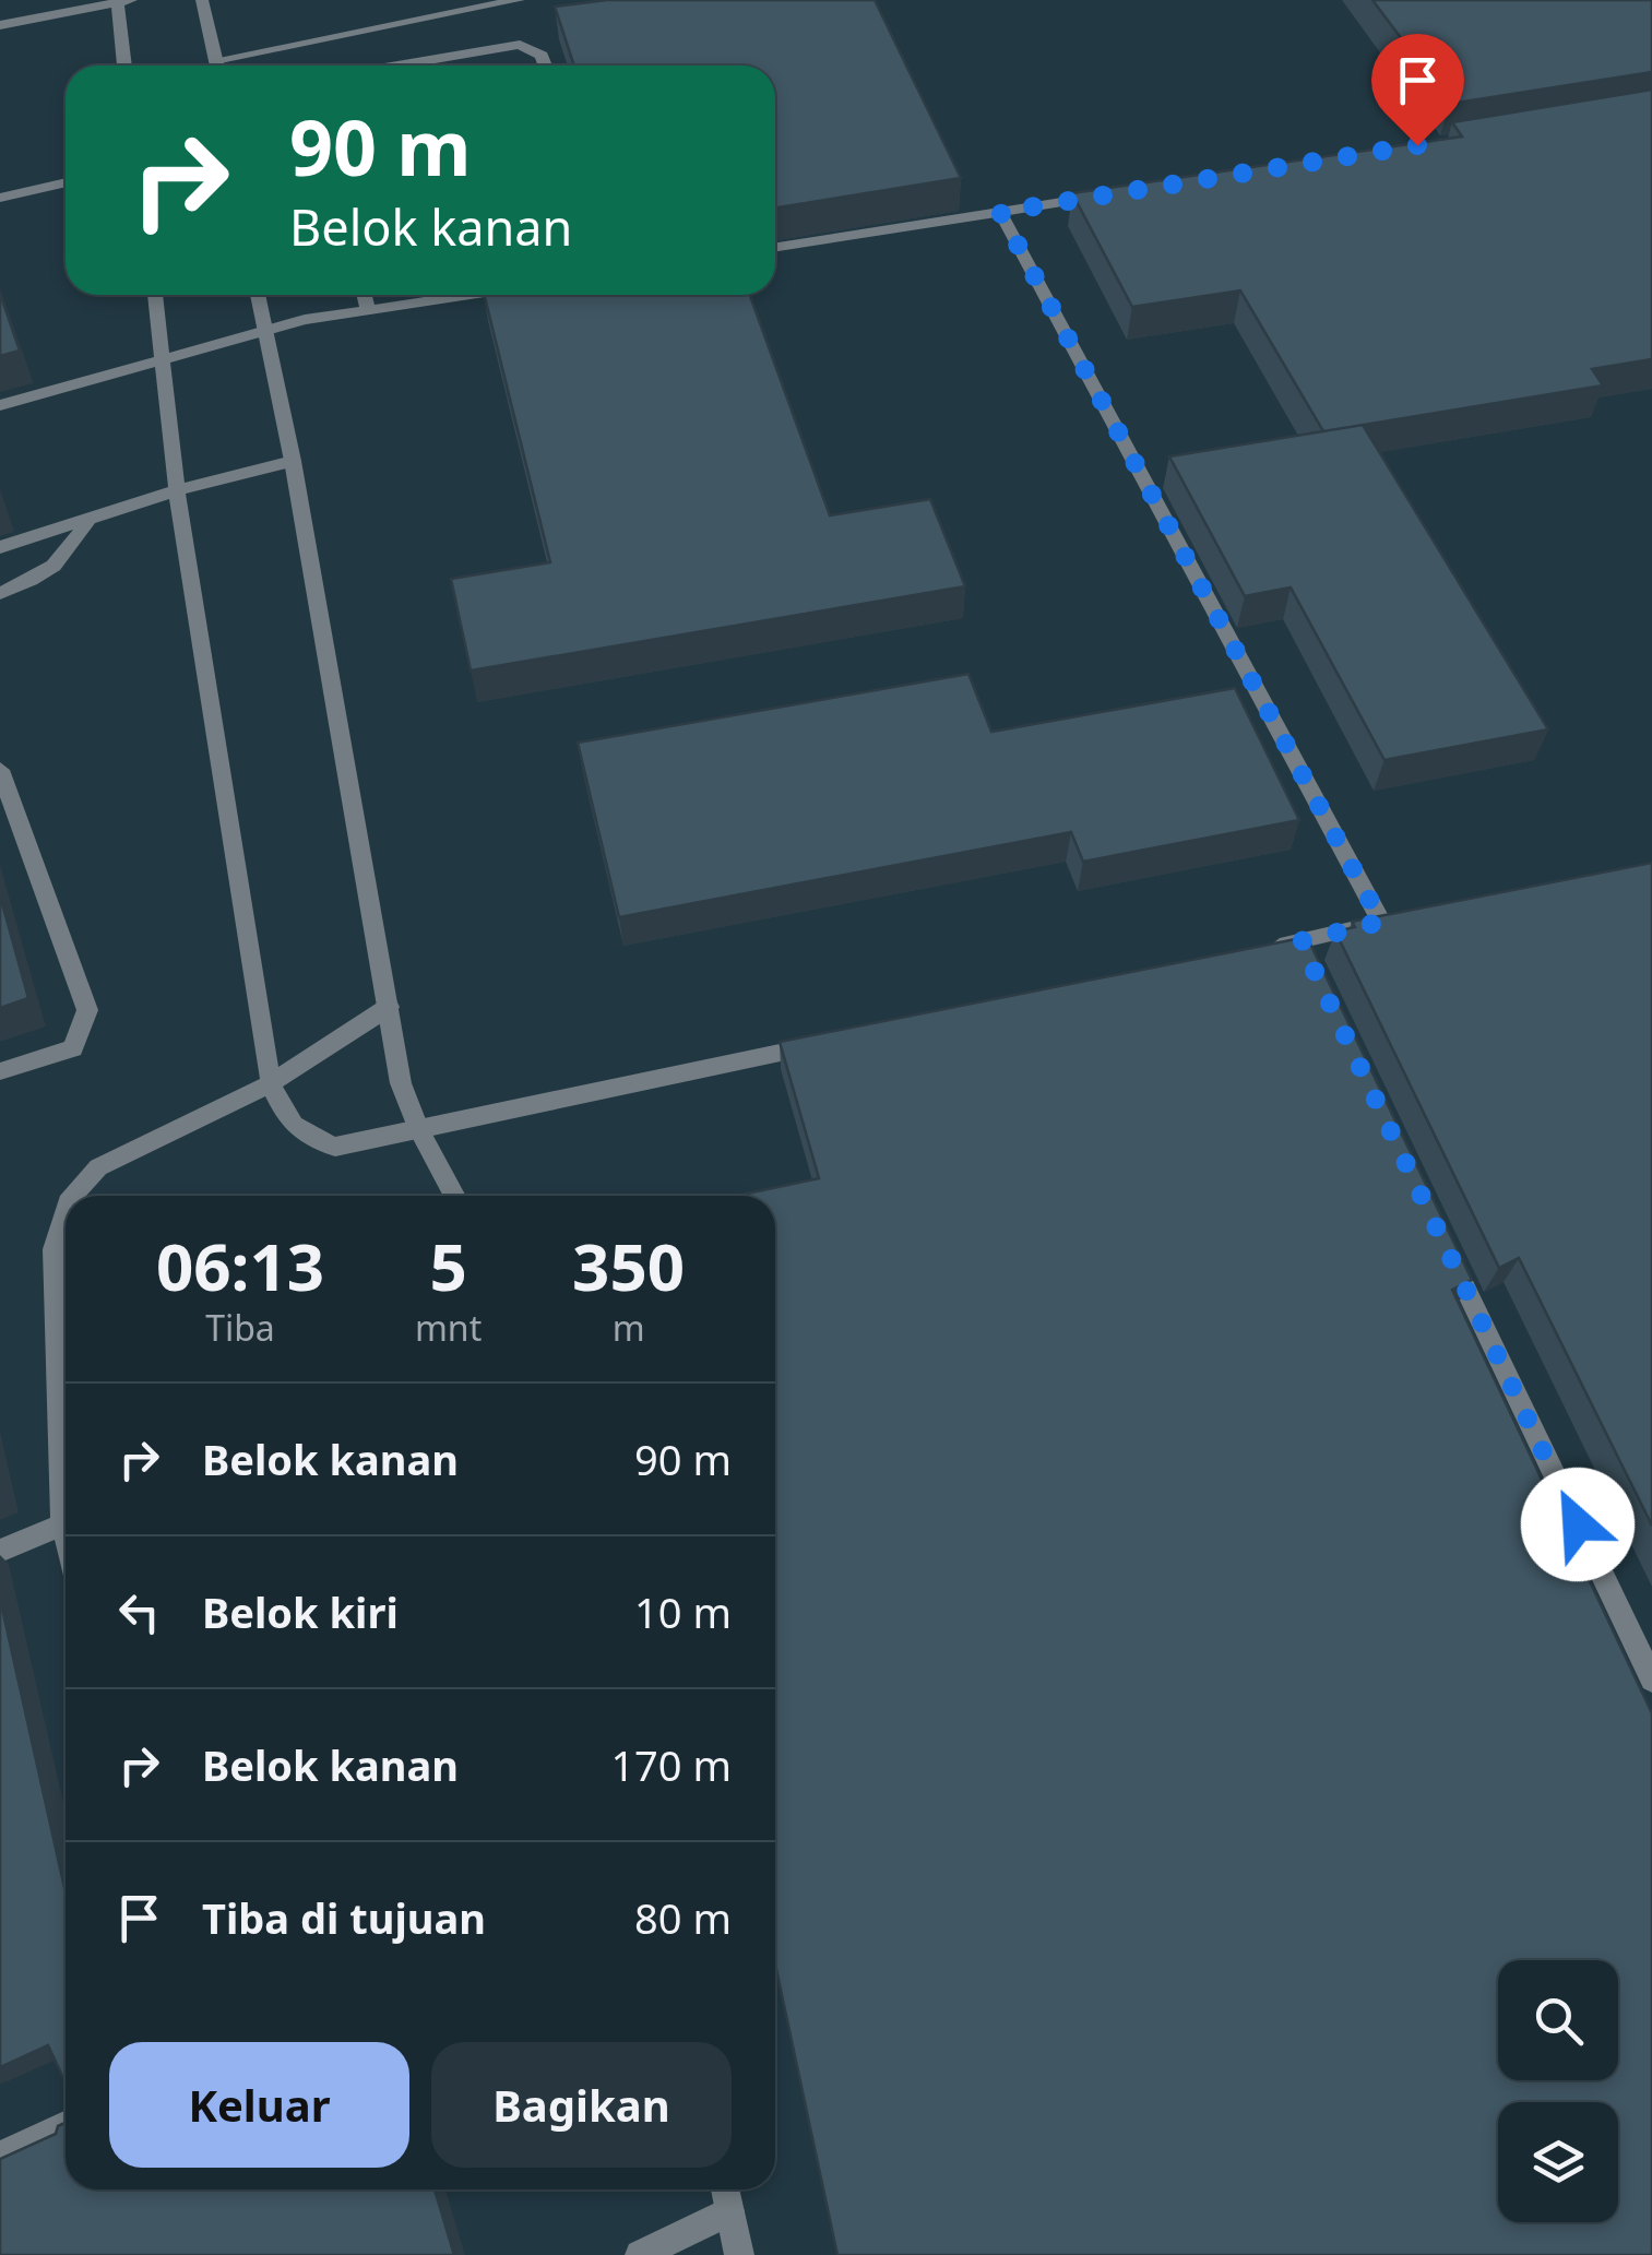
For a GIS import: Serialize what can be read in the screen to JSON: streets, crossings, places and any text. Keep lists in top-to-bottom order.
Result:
{
  "page": {
    "turn": ["90 m", "Belok kanan"],
    "eta": [
      "06:13",
      "Tiba",
      "5",
      "mnt",
      "350",
      "m"
    ],
    "list": [
      {
        "name": "Belok kanan",
        "value": "90 m"
      },
      {
        "name": "Belok kiri",
        "value": "10 m"
      },
      {
        "name": "Belok kanan",
        "value": "170 m"
      },
      {
        "name": "Tiba di tujuan",
        "value": "80 m"
      }
    ],
    "buttons": ["Keluar", "Bagikan"]
  }
}
